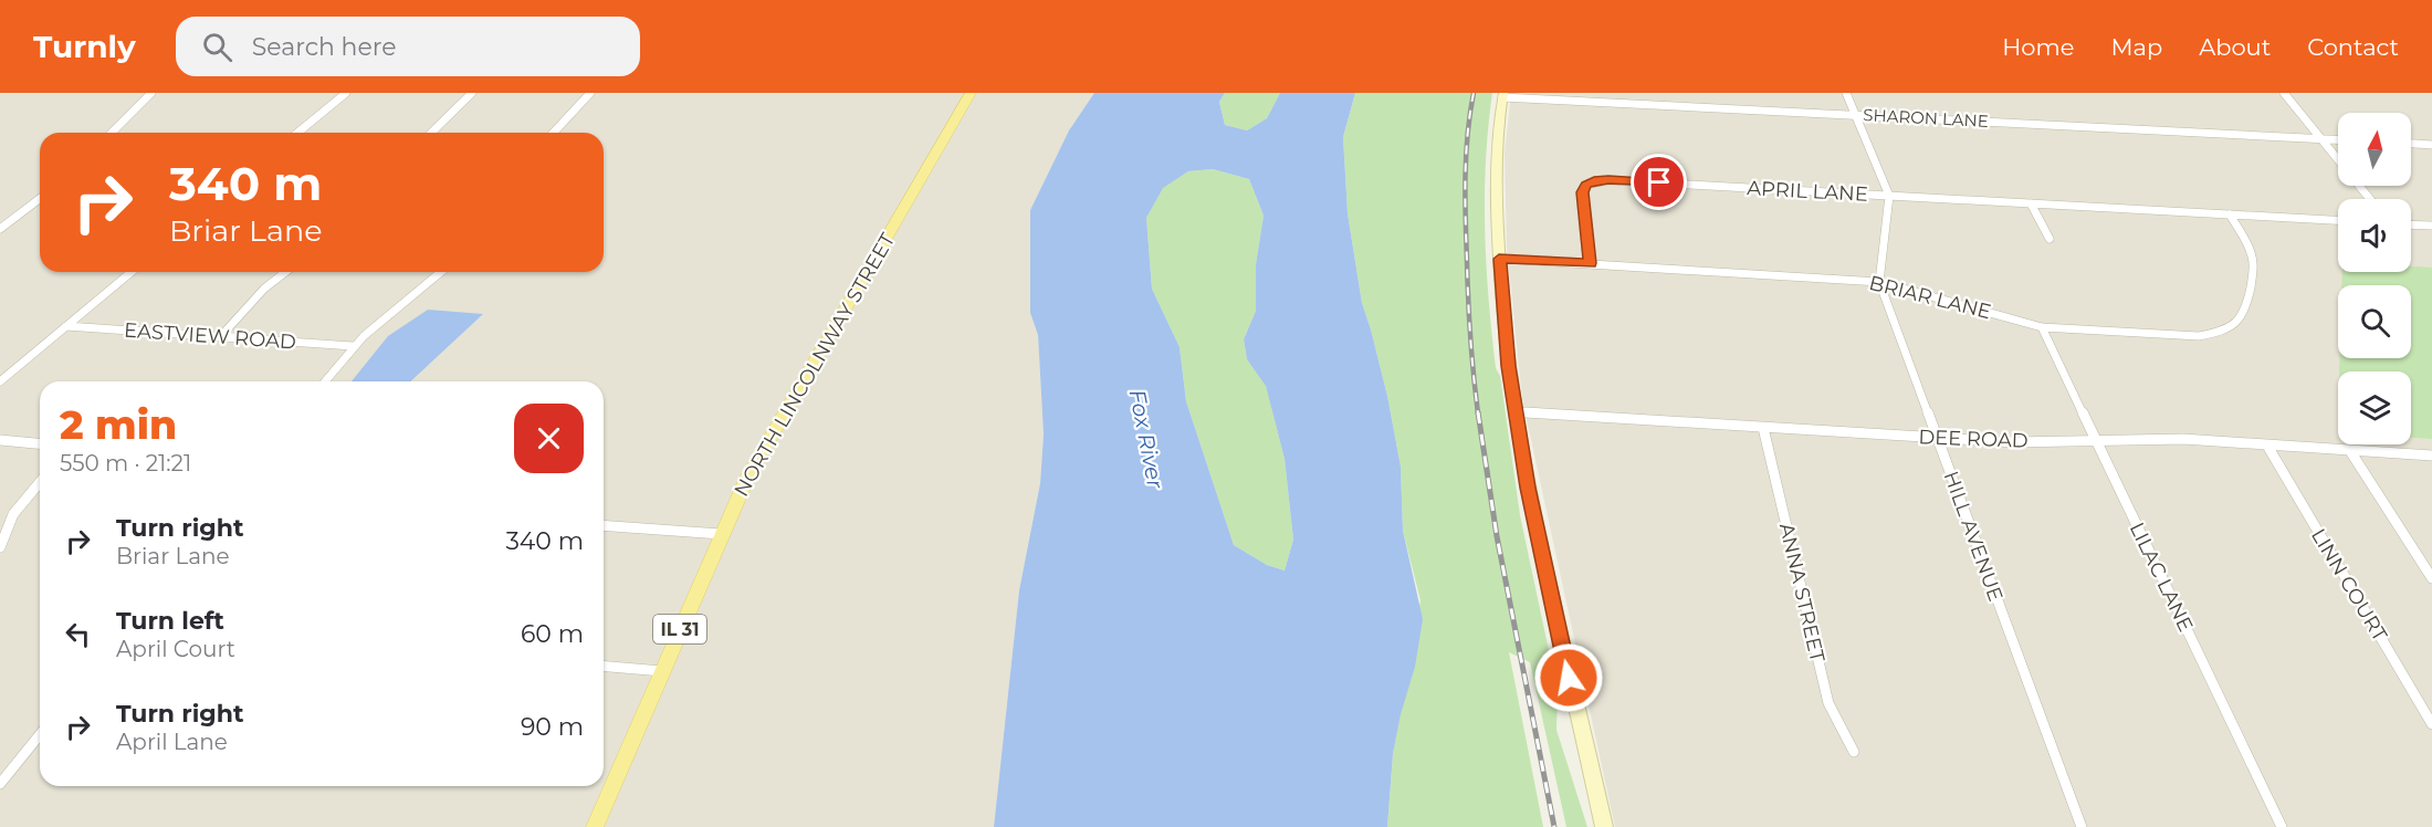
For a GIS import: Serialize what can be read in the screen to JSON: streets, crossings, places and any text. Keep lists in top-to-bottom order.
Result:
{
  "streets": {
    "main road": ["NORTH LINCOLNWAY STREET", "IL 31"],
    "street": [
      "SHARON LANE",
      "APRIL LANE",
      "BRIAR LANE",
      "EASTVIEW ROAD",
      "DEE ROAD",
      "HILL AVENUE",
      "LILAC LANE",
      "LINN COURT",
      "ANNA STREET"
    ]
  },
  "crossings": [
    ["SHARON LANE", "HILL AVENUE"],
    ["APRIL LANE", "BRIAR LANE"],
    ["APRIL LANE", "HILL AVENUE"],
    ["BRIAR LANE", "HILL AVENUE"],
    ["BRIAR LANE", "LILAC LANE"],
    ["DEE ROAD", "HILL AVENUE"],
    ["DEE ROAD", "LILAC LANE"],
    ["DEE ROAD", "LINN COURT"],
    ["DEE ROAD", "ANNA STREET"]
  ],
  "water": ["Fox River"],
  "north": "top",
  "page": {
    "header": "Turnly",
    "search": "Search here",
    "nav": [
      "Home",
      "Map",
      "About",
      "Contact"
    ],
    "turn": ["340 m", "Briar Lane"],
    "heading": ["2 min", "550 m · 21:21"],
    "list": [
      {
        "name": "Turn right",
        "note": "Briar Lane",
        "value": "340 m"
      },
      {
        "name": "Turn left",
        "note": "April Court",
        "value": "60 m"
      },
      {
        "name": "Turn right",
        "note": "April Lane",
        "value": "90 m"
      }
    ]
  }
}
